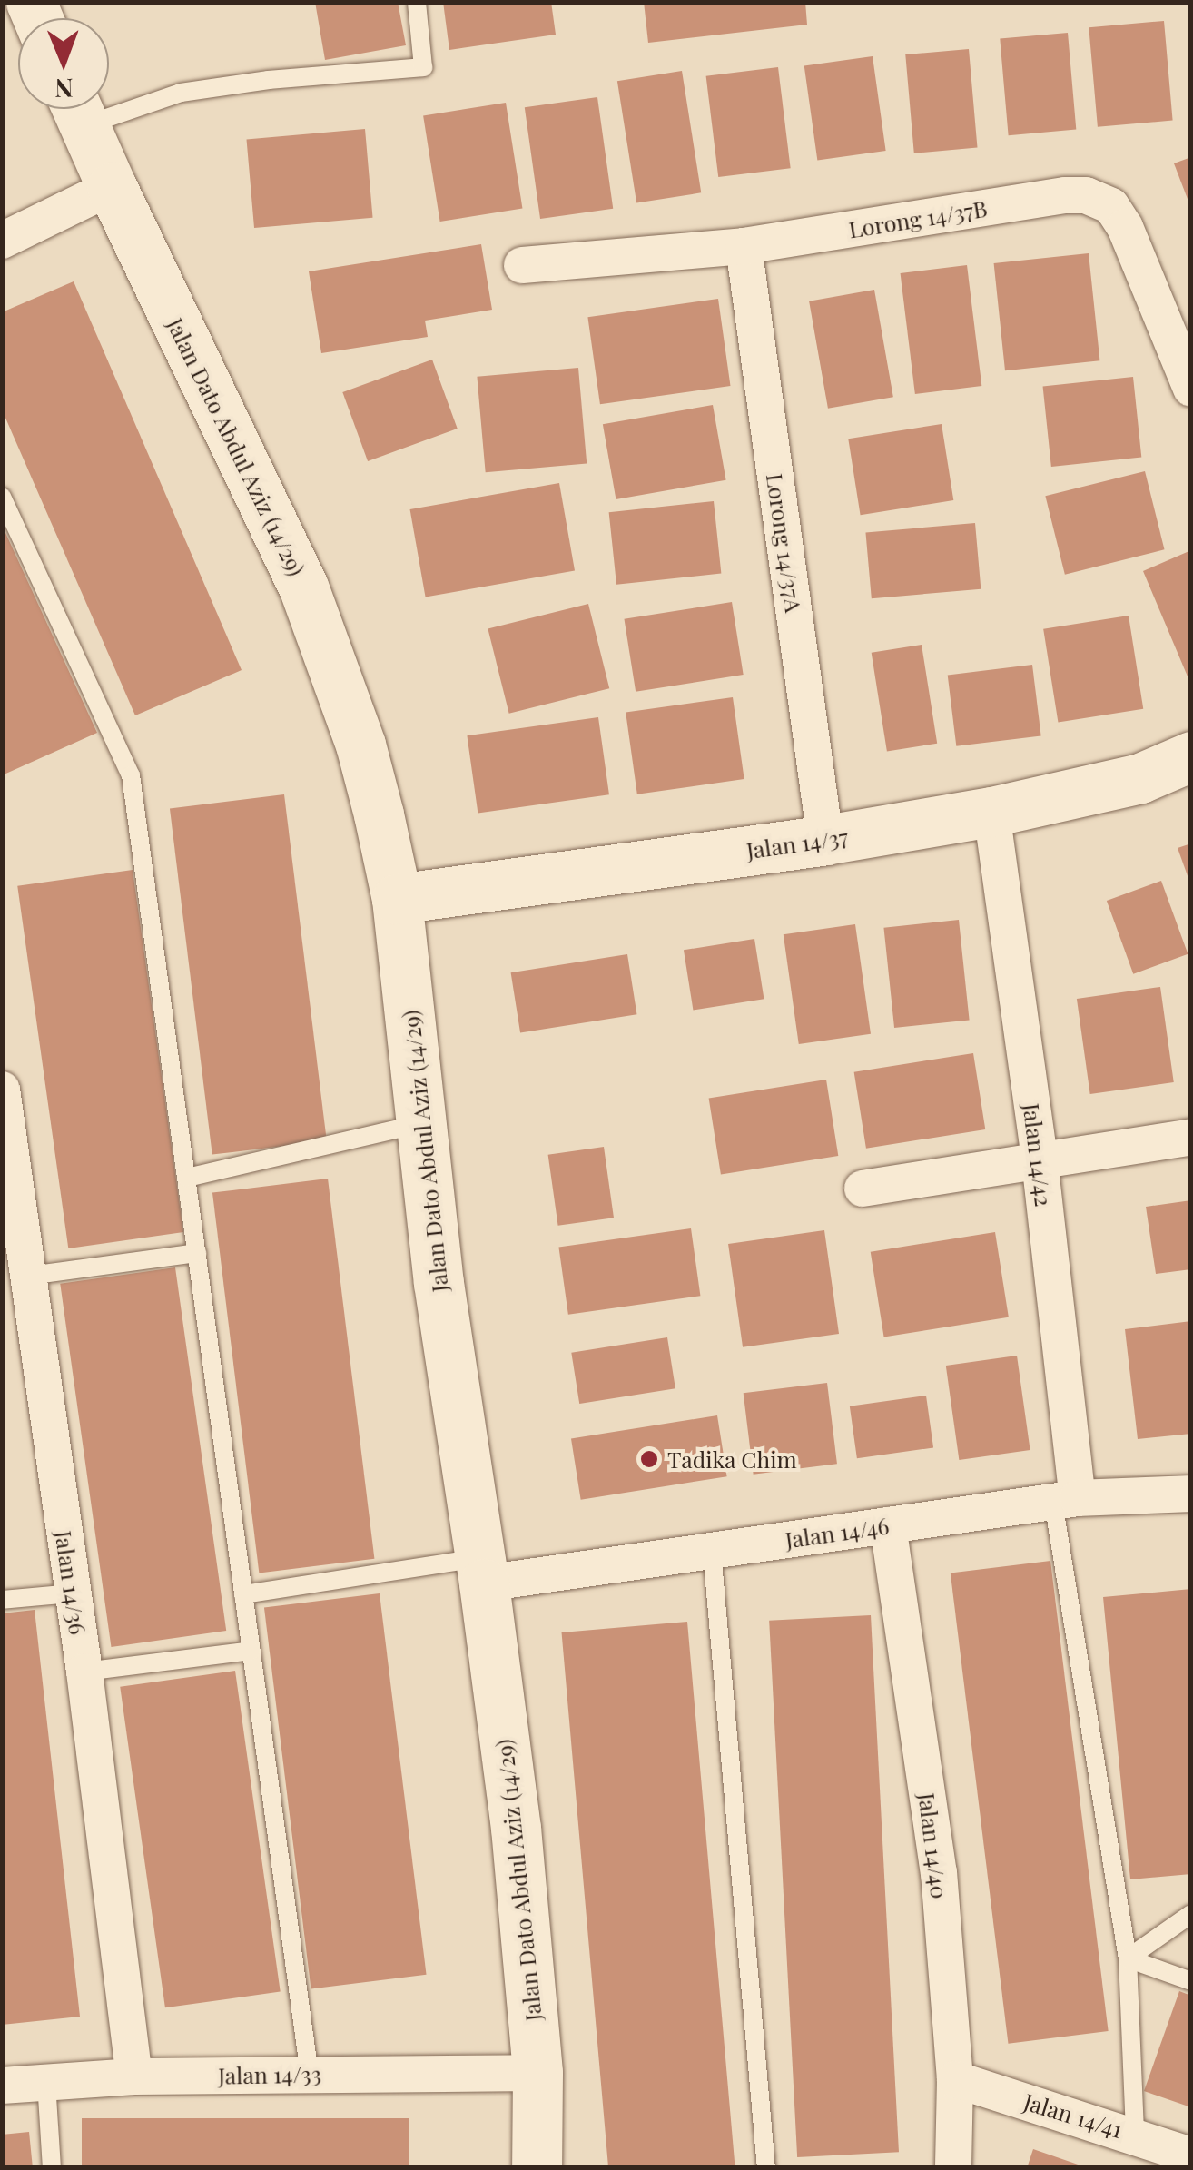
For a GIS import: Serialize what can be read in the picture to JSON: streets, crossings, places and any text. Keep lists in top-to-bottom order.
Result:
{
  "streets": {
    "street": [
      "Lorong 14/37B",
      "Jalan Dato Abdul Aziz (14/29)",
      "Lorong 14/37A",
      "Jalan 14/37",
      "Jalan 14/42",
      "Jalan 14/46",
      "Jalan 14/36",
      "Jalan 14/40",
      "Jalan 14/33",
      "Jalan 14/41"
    ]
  },
  "crossings": [
    ["Lorong 14/37B", "Lorong 14/37A"],
    ["Jalan Dato Abdul Aziz (14/29)", "Jalan 14/37"],
    ["Jalan Dato Abdul Aziz (14/29)", "Jalan 14/46"],
    ["Jalan Dato Abdul Aziz (14/29)", "Jalan 14/33"],
    ["Lorong 14/37A", "Jalan 14/37"],
    ["Jalan 14/37", "Jalan 14/42"],
    ["Jalan 14/42", "Jalan 14/46"],
    ["Jalan 14/46", "Jalan 14/40"],
    ["Jalan 14/36", "Jalan 14/33"],
    ["Jalan 14/40", "Jalan 14/41"]
  ],
  "places": ["Tadika Chim"],
  "north": "bottom"
}
